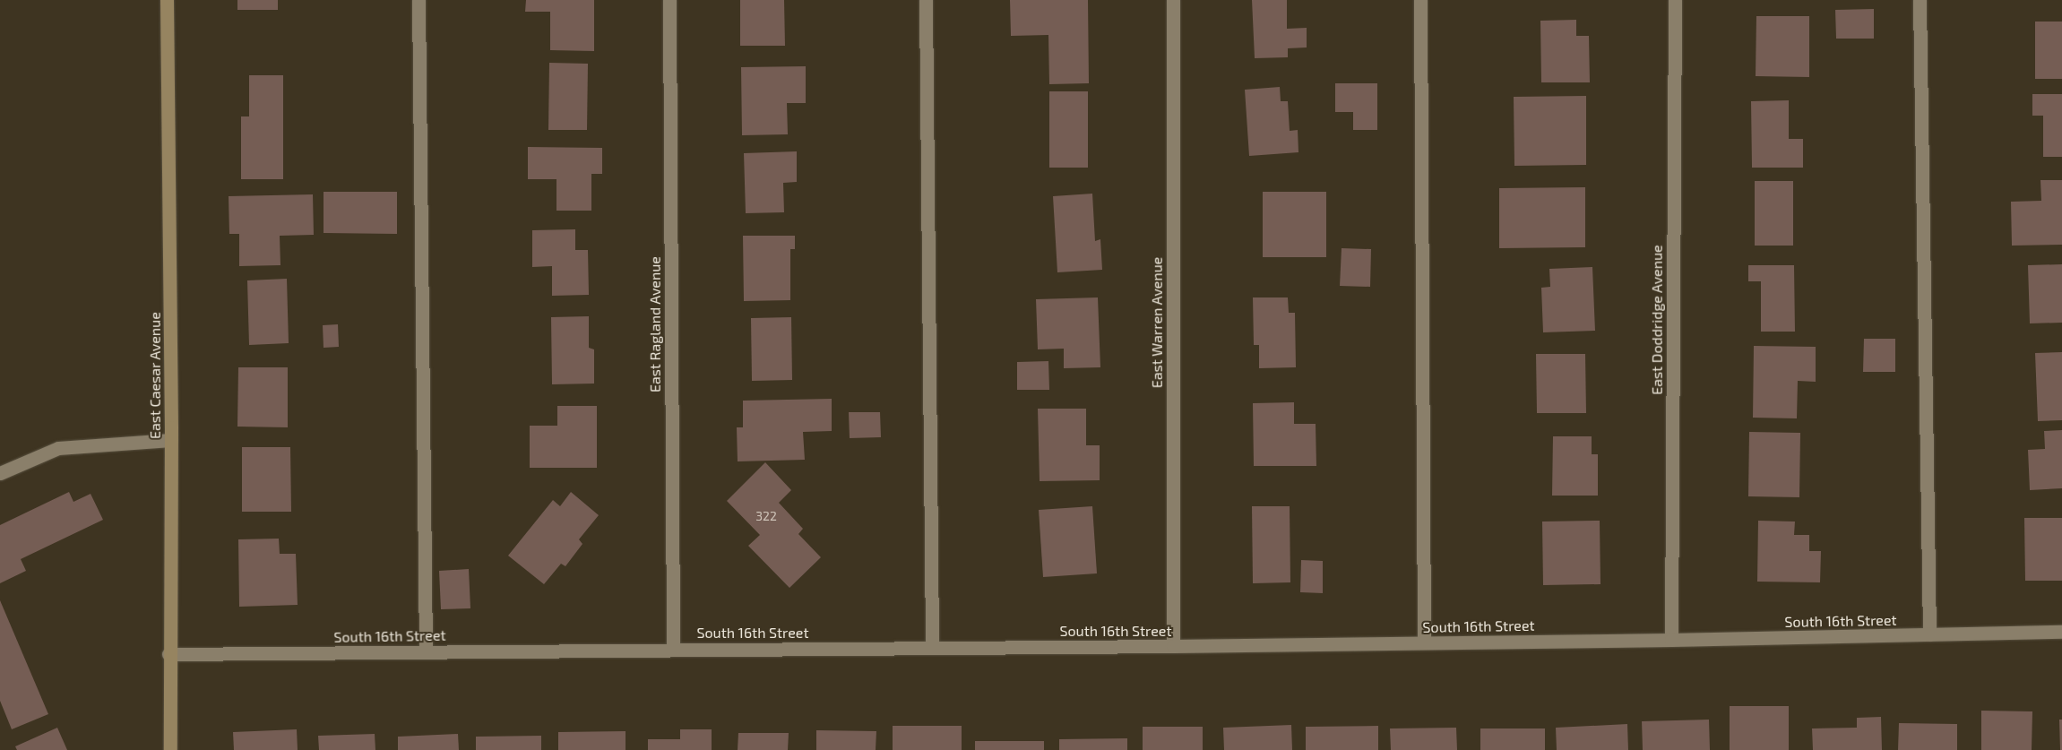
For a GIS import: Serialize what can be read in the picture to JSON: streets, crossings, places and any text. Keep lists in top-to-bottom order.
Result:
{
  "streets": {
    "street": [
      "East Doddridge Avenue",
      "East Warren Avenue",
      "East Ragland Avenue",
      "East Caesar Avenue",
      "South 16th Street"
    ]
  },
  "crossings": [
    ["East Doddridge Avenue", "South 16th Street"],
    ["East Warren Avenue", "South 16th Street"],
    ["East Ragland Avenue", "South 16th Street"],
    ["East Caesar Avenue", "South 16th Street"]
  ],
  "house_numbers": ["322"]
}
